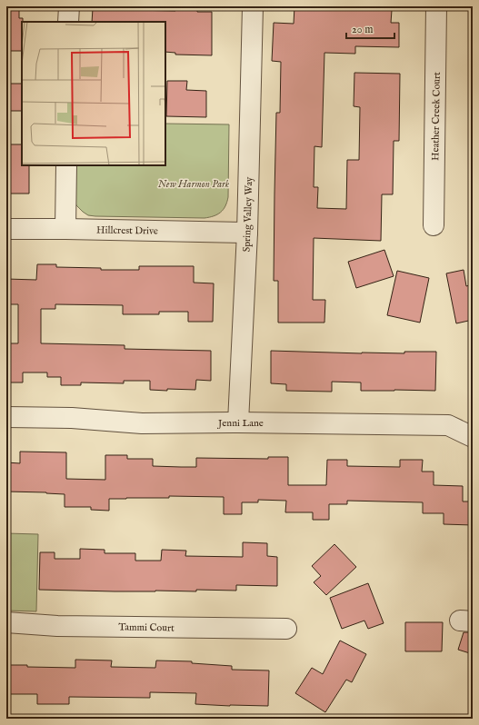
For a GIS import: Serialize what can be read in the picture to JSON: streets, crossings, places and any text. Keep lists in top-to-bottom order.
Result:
{
  "streets": {
    "street": [
      "Heather Creek Court",
      "Spring Valley Way",
      "Hillcrest Drive",
      "Jenni Lane",
      "Tammi Court"
    ]
  },
  "crossings": [
    ["Spring Valley Way", "Hillcrest Drive"],
    ["Spring Valley Way", "Jenni Lane"]
  ],
  "parks": ["New Harmon Park"],
  "scale_bar": "20 m"
}
